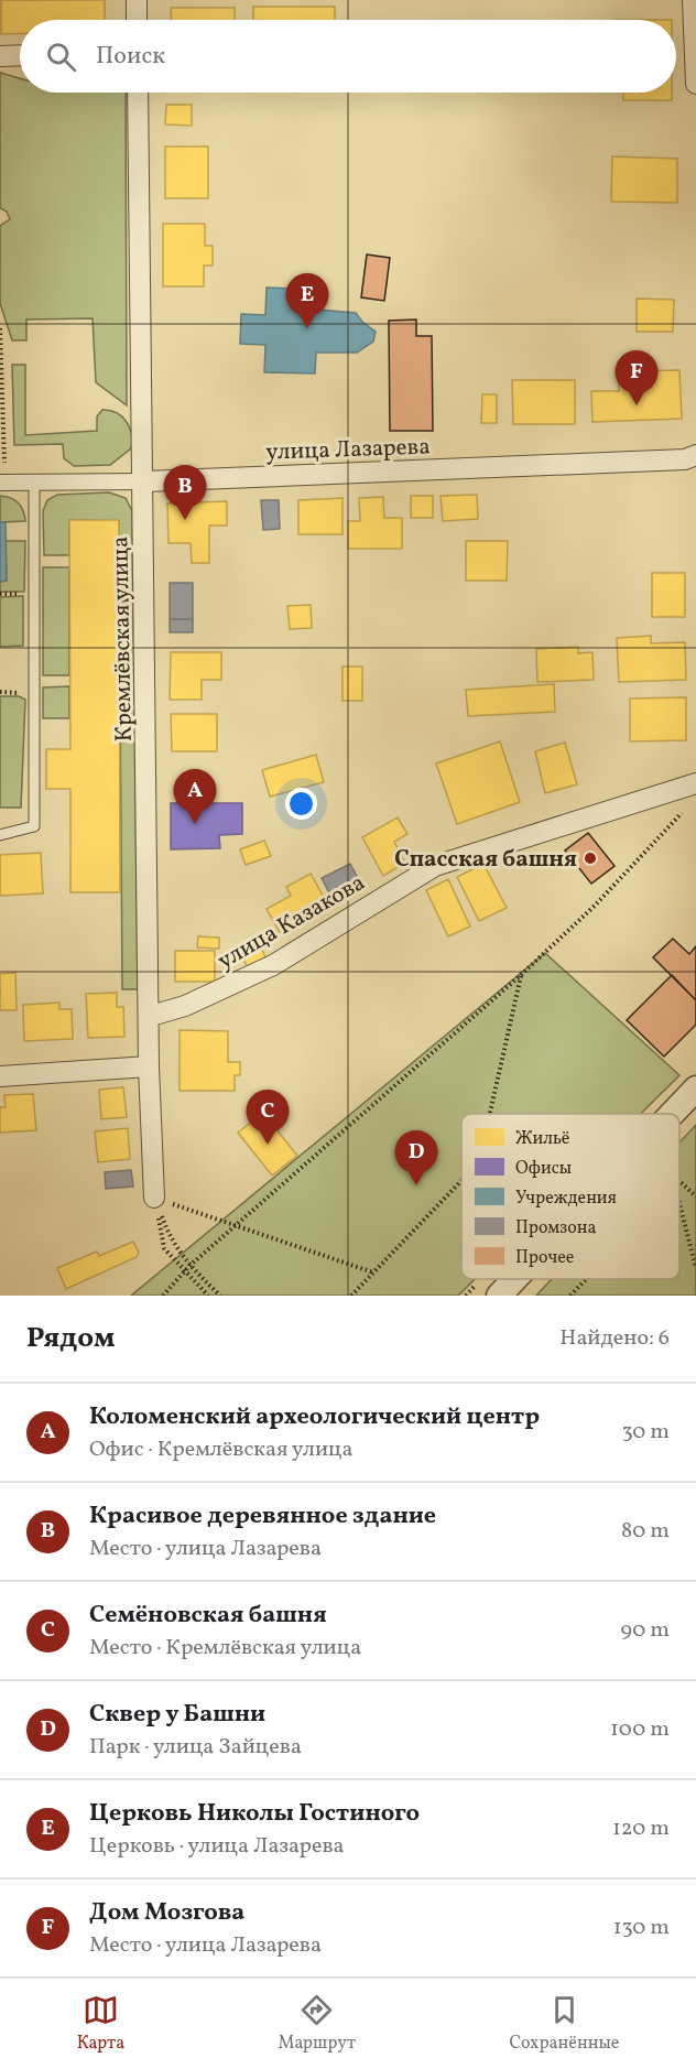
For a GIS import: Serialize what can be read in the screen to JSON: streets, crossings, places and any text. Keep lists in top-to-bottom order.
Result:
{
  "streets": {
    "street": ["улица Лазарева", "Кремлёвская улица", "улица Казакова"]
  },
  "crossings": [
    ["улица Лазарева", "Кремлёвская улица"],
    ["Кремлёвская улица", "улица Казакова"]
  ],
  "places": ["Спасская башня"],
  "legend": [
    "Жильё",
    "Офисы",
    "Учреждения",
    "Промзона",
    "Прочее"
  ],
  "page": {
    "search": "Поиск",
    "pins": [
      "E",
      "F",
      "B",
      "A",
      "C",
      "D"
    ],
    "heading": ["Рядом", "Найдено: 6"],
    "list": [
      {
        "mark": "A",
        "name": "Коломенский археологический центр",
        "note": "Офис · Кремлёвская улица",
        "value": "30 m"
      },
      {
        "mark": "B",
        "name": "Красивое деревянное здание",
        "note": "Место · улица Лазарева",
        "value": "80 m"
      },
      {
        "mark": "C",
        "name": "Семёновская башня",
        "note": "Место · Кремлёвская улица",
        "value": "90 m"
      },
      {
        "mark": "D",
        "name": "Сквер у Башни",
        "note": "Парк · улица Зайцева",
        "value": "100 m"
      },
      {
        "mark": "E",
        "name": "Церковь Николы Гостиного",
        "note": "Церковь · улица Лазарева",
        "value": "120 m"
      },
      {
        "mark": "F",
        "name": "Дом Мозгова",
        "note": "Место · улица Лазарева",
        "value": "130 m"
      }
    ],
    "nav": ["Карта", "Маршрут", "Сохранённые"]
  }
}
